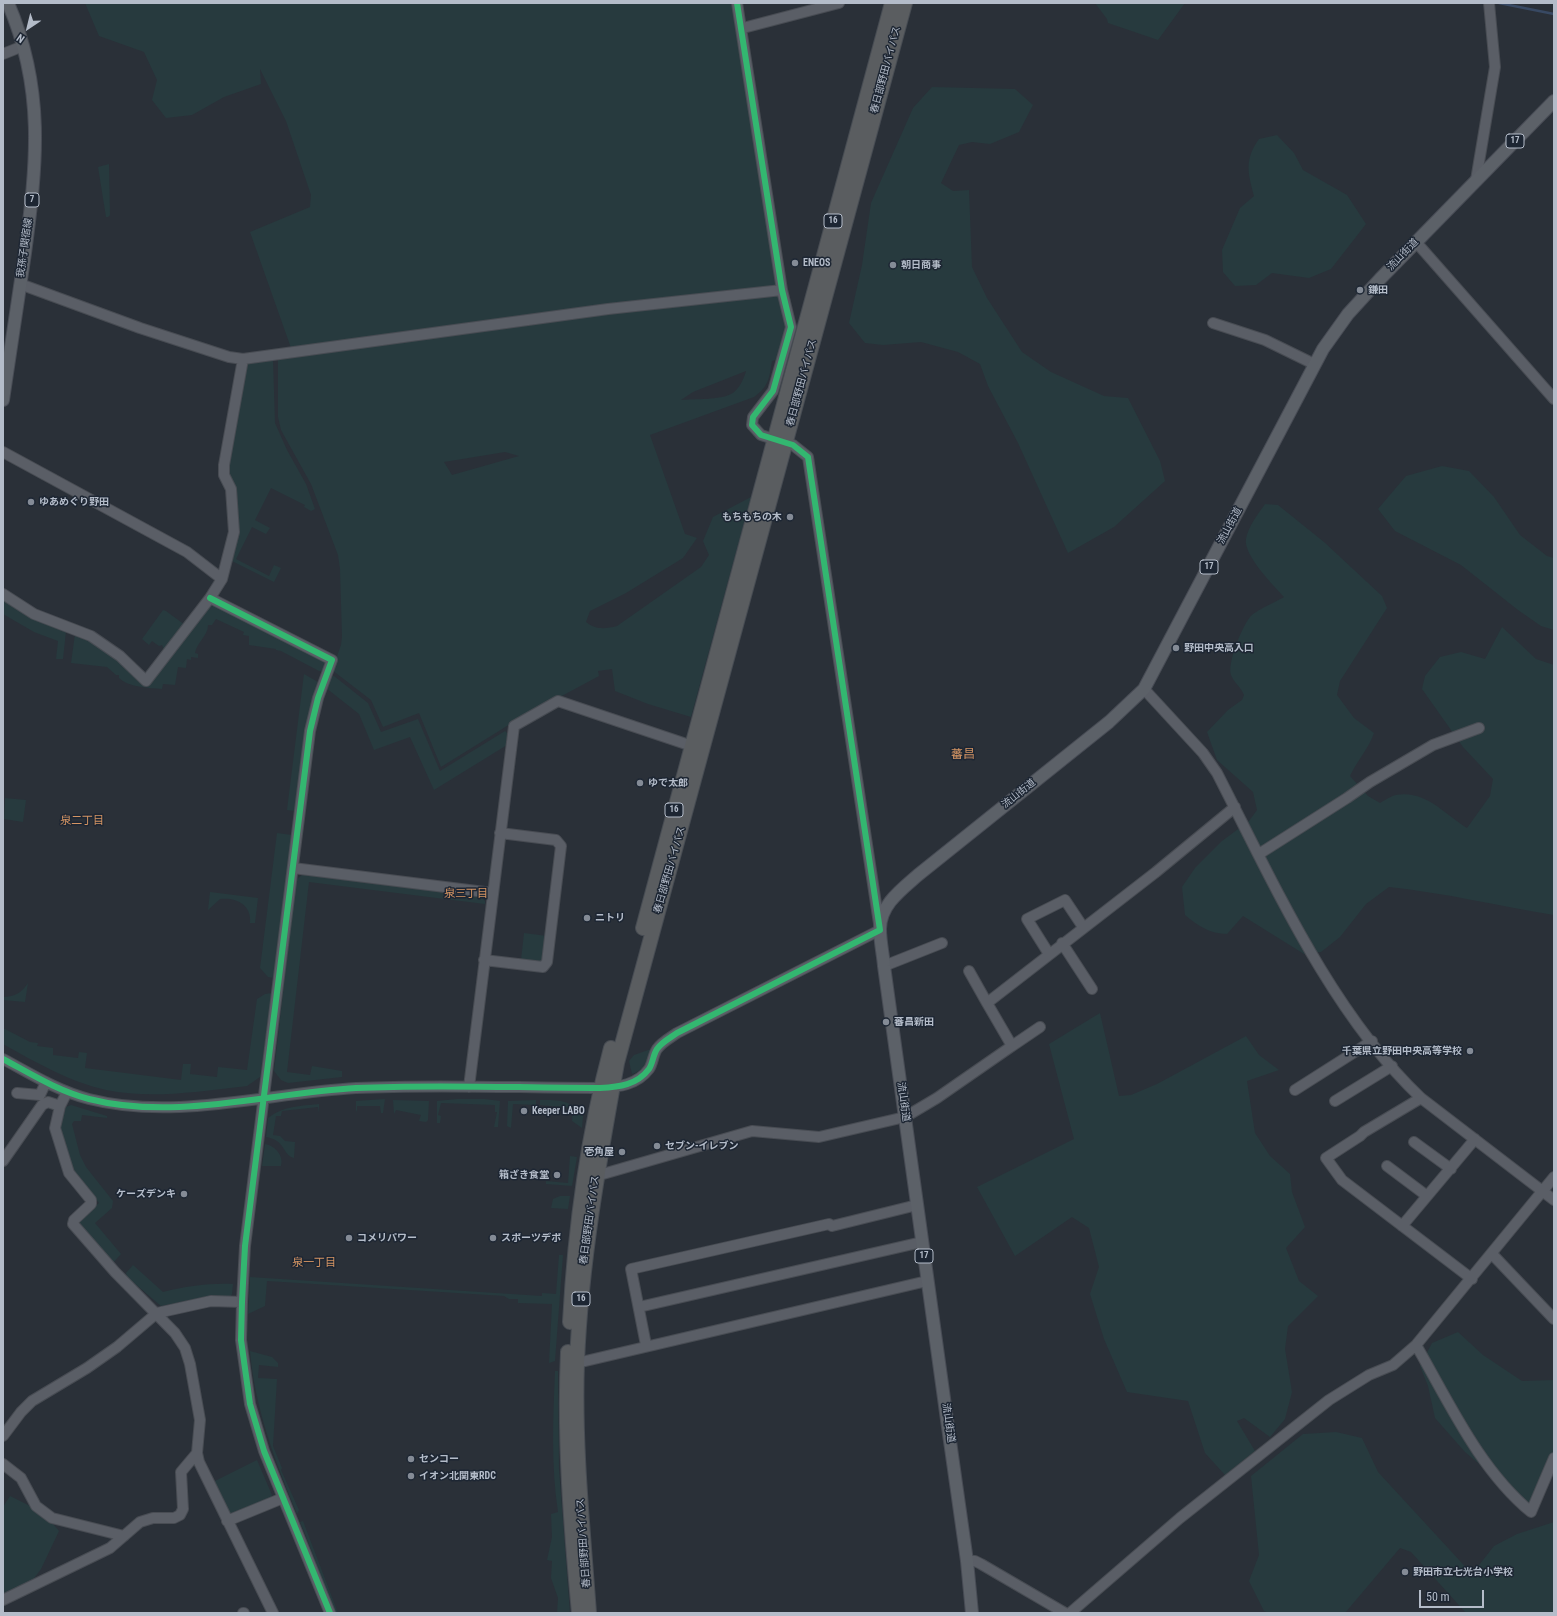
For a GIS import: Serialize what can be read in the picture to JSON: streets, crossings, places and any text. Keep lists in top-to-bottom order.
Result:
{
  "streets": {
    "highway": ["春日部野田バイパス", "16"],
    "main road": [
      "17",
      "7",
      "我孫子関宿線",
      "流山街道"
    ]
  },
  "districts": [
    "蕃昌",
    "泉二丁目",
    "泉三丁目",
    "泉一丁目"
  ],
  "places": [
    "ENEOS",
    "朝日商事",
    "鎌田",
    "ゆあめぐり野田",
    "もちもちの木",
    "野田中央高入口",
    "ゆで太郎",
    "ニトリ",
    "蕃昌新田",
    "千葉県立野田中央高等学校",
    "Keeper LABO",
    "セブン-イレブン",
    "壱角屋",
    "箱ざき食堂",
    "ケーズデンキ",
    "コメリパワー",
    "スポーツデポ",
    "センコー",
    "イオン北関東RDC",
    "野田市立七光台小学校"
  ],
  "scale_bar": "50 m",
  "north": "bottom left"
}
